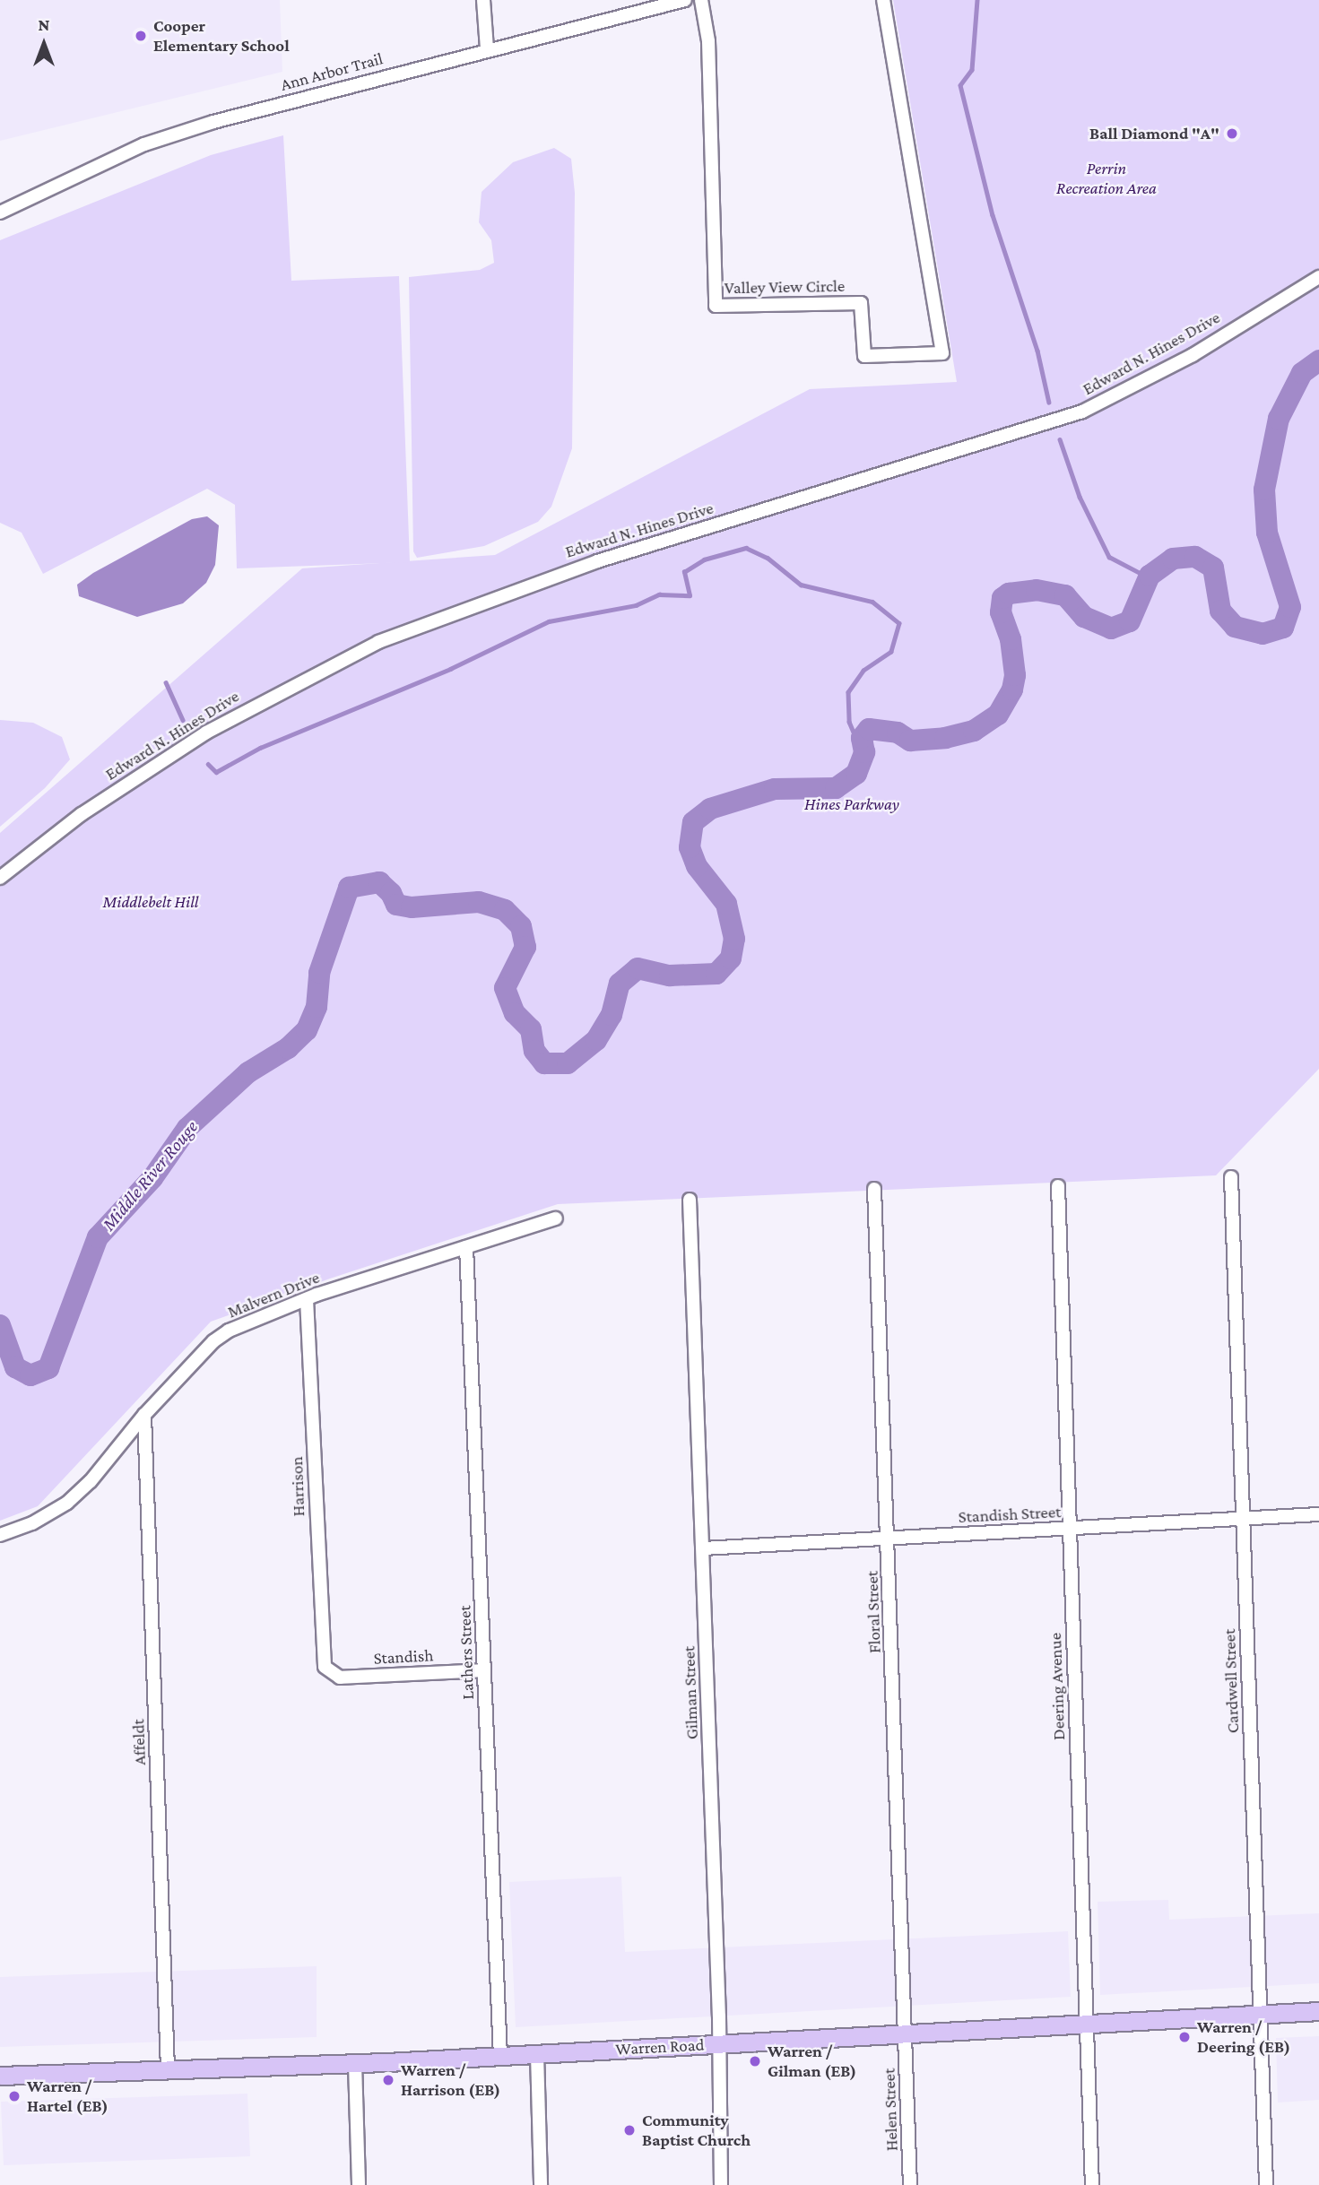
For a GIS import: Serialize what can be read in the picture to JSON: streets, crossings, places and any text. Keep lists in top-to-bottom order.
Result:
{
  "streets": {
    "main road": ["Warren Road"],
    "street": [
      "Ann Arbor Trail",
      "Valley View Circle",
      "Edward N. Hines Drive",
      "Malvern Drive",
      "Harrison",
      "Standish Street",
      "Floral Street",
      "Lathers Street",
      "Standish",
      "Cardwell Street",
      "Deering Avenue",
      "Gilman Street",
      "Affeldt",
      "Helen Street"
    ]
  },
  "crossings": [
    ["Malvern Drive", "Harrison"],
    ["Malvern Drive", "Lathers Street"],
    ["Malvern Drive", "Affeldt"],
    ["Harrison", "Standish"],
    ["Standish Street", "Floral Street"],
    ["Standish Street", "Cardwell Street"],
    ["Standish Street", "Deering Avenue"],
    ["Standish Street", "Gilman Street"],
    ["Floral Street", "Warren Road"],
    ["Floral Street", "Helen Street"],
    ["Lathers Street", "Standish"],
    ["Lathers Street", "Warren Road"],
    ["Cardwell Street", "Warren Road"],
    ["Deering Avenue", "Warren Road"],
    ["Gilman Street", "Warren Road"],
    ["Affeldt", "Warren Road"],
    ["Warren Road", "Helen Street"]
  ],
  "water": ["Middle River Rouge"],
  "parks": ["Perrin Recreation Area", "Hines Parkway", "Middlebelt Hill"],
  "places": [
    "Cooper Elementary School",
    "Ball Diamond \"A\"",
    "Warren / Deering (EB)",
    "Warren / Gilman (EB)",
    "Warren / Harrison (EB)",
    "Warren / Hartel (EB)",
    "Community Baptist Church"
  ],
  "north": "top"
}
